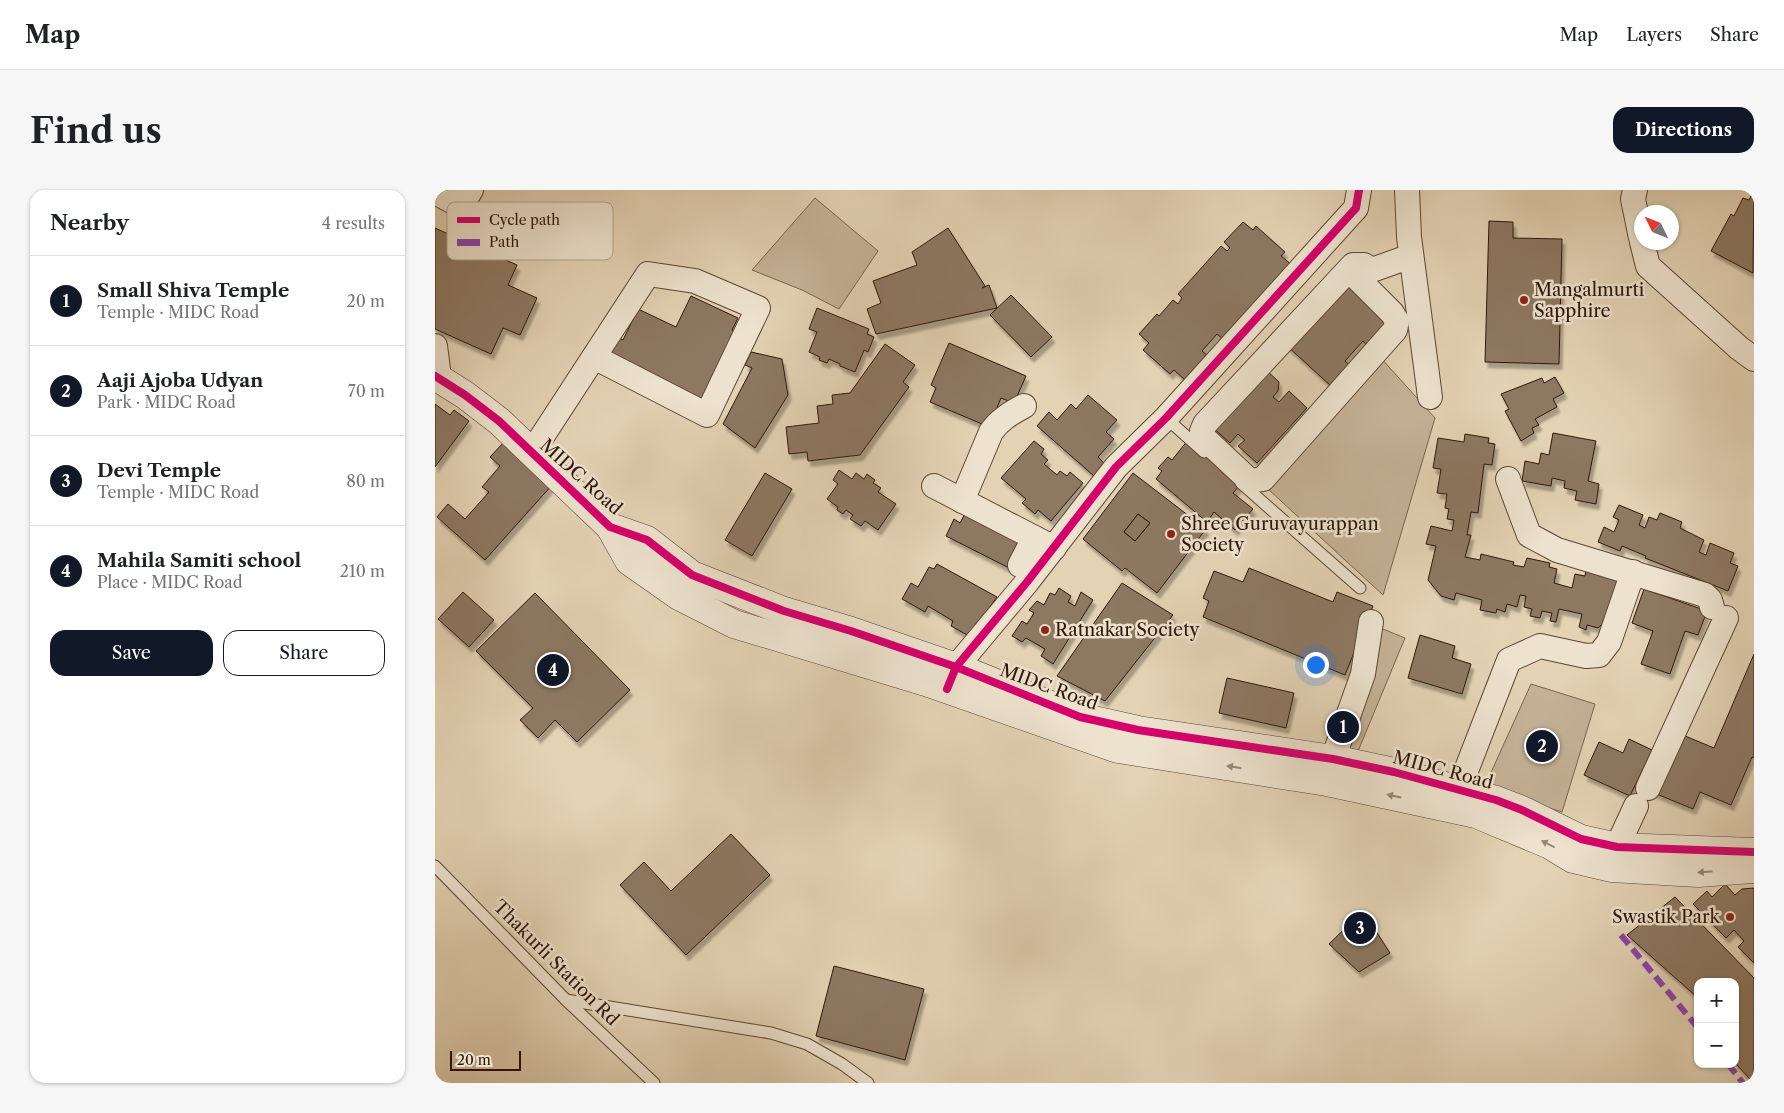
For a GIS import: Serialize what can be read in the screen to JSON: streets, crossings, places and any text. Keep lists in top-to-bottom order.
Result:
{
  "streets": {
    "street": ["MIDC Road"],
    "lane": ["Thakurli Station Rd"]
  },
  "places": [
    "Mangalmurti Sapphire",
    "Shree Guruvayurappan Society",
    "Ratnakar Society",
    "Swastik Park"
  ],
  "legend": ["Cycle path", "Path"],
  "scale_bar": "20 m",
  "north": "top left",
  "page": {
    "header": "Map",
    "nav": ["Map", "Layers", "Share"],
    "buttons": [
      "Directions",
      ["Save", "Share"]
    ],
    "title": "Find us",
    "heading": ["Nearby", "4 results"],
    "list": [
      {
        "mark": "1",
        "name": "Small Shiva Temple",
        "note": "Temple · MIDC Road",
        "value": "20 m"
      },
      {
        "mark": "2",
        "name": "Aaji Ajoba Udyan",
        "note": "Park · MIDC Road",
        "value": "70 m"
      },
      {
        "mark": "3",
        "name": "Devi Temple",
        "note": "Temple · MIDC Road",
        "value": "80 m"
      },
      {
        "mark": "4",
        "name": "Mahila Samiti school",
        "note": "Place · MIDC Road",
        "value": "210 m"
      }
    ],
    "pins": [
      "4",
      "1",
      "2",
      "3"
    ],
    "map_buttons": ["+", "−"],
    "scale": "20 m"
  }
}
